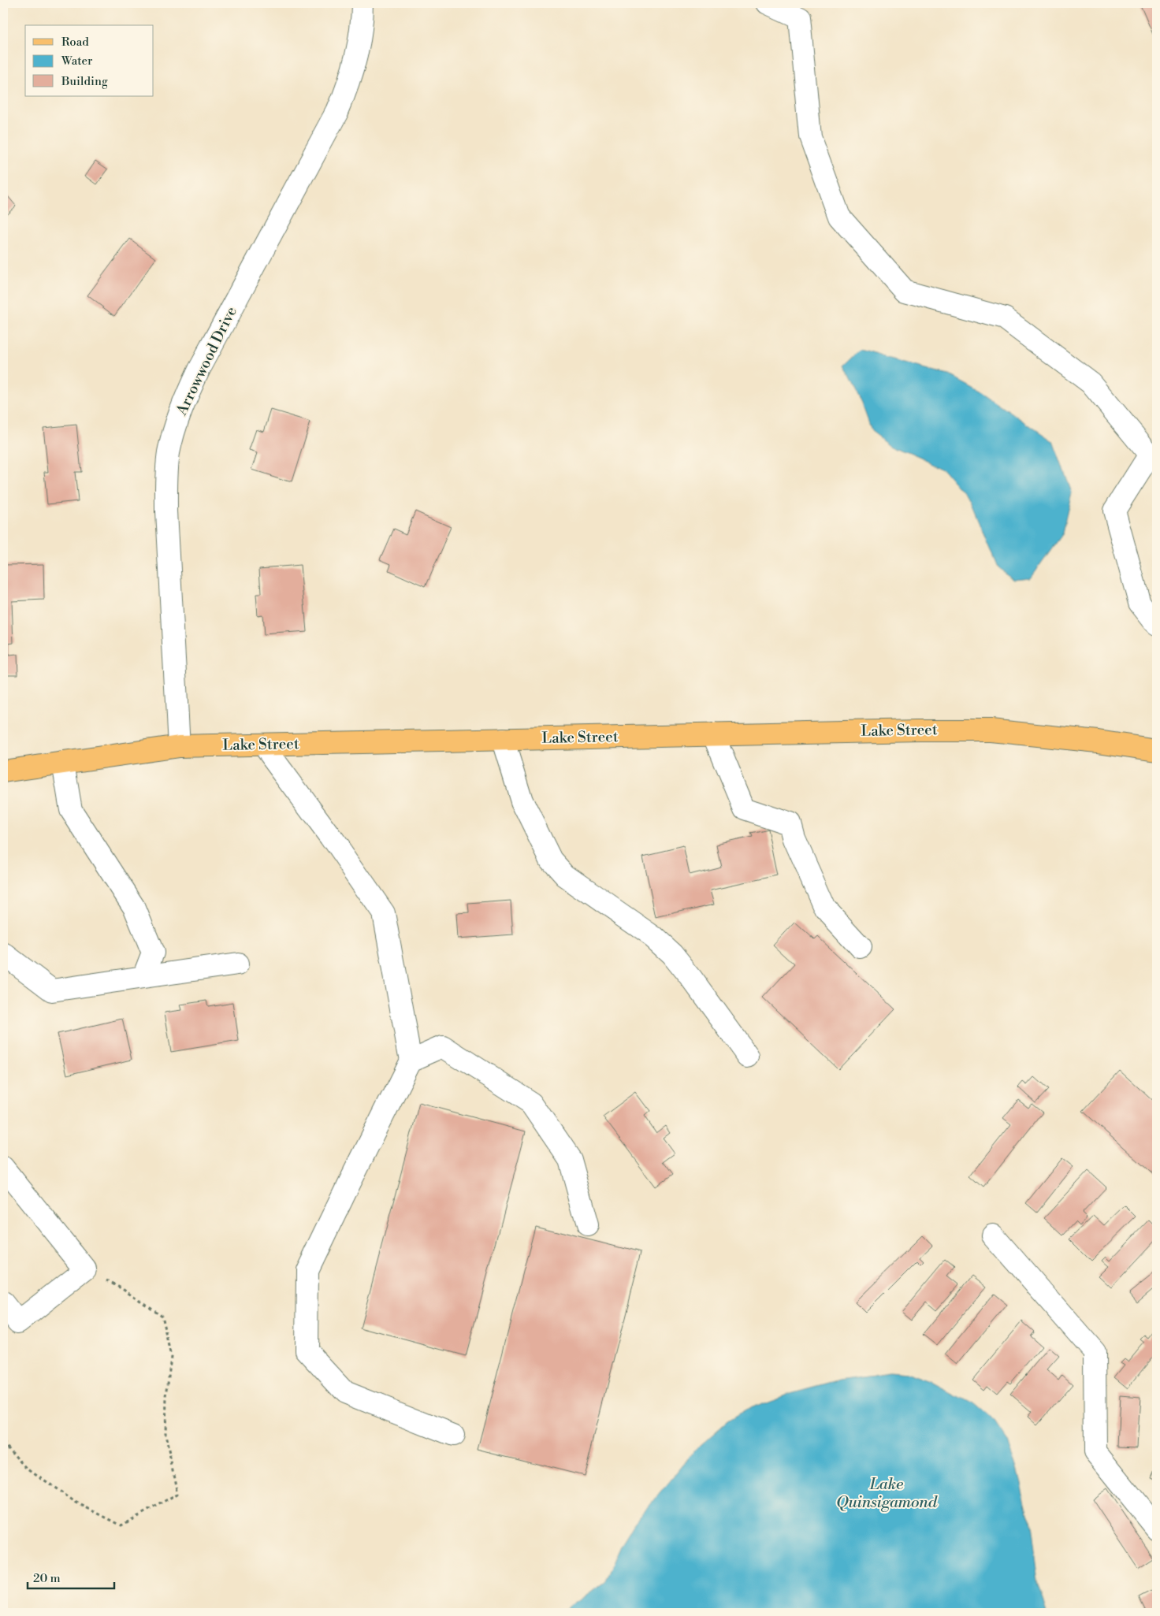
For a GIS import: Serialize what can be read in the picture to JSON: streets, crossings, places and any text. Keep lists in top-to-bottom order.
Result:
{
  "streets": {
    "main road": ["Lake Street"],
    "street": ["Arrowwood Drive"]
  },
  "crossings": [
    ["Arrowwood Drive", "Lake Street"]
  ],
  "water": ["Lake Quinsigamond"],
  "legend": ["Road", "Water", "Building"],
  "scale_bar": "20 m"
}
